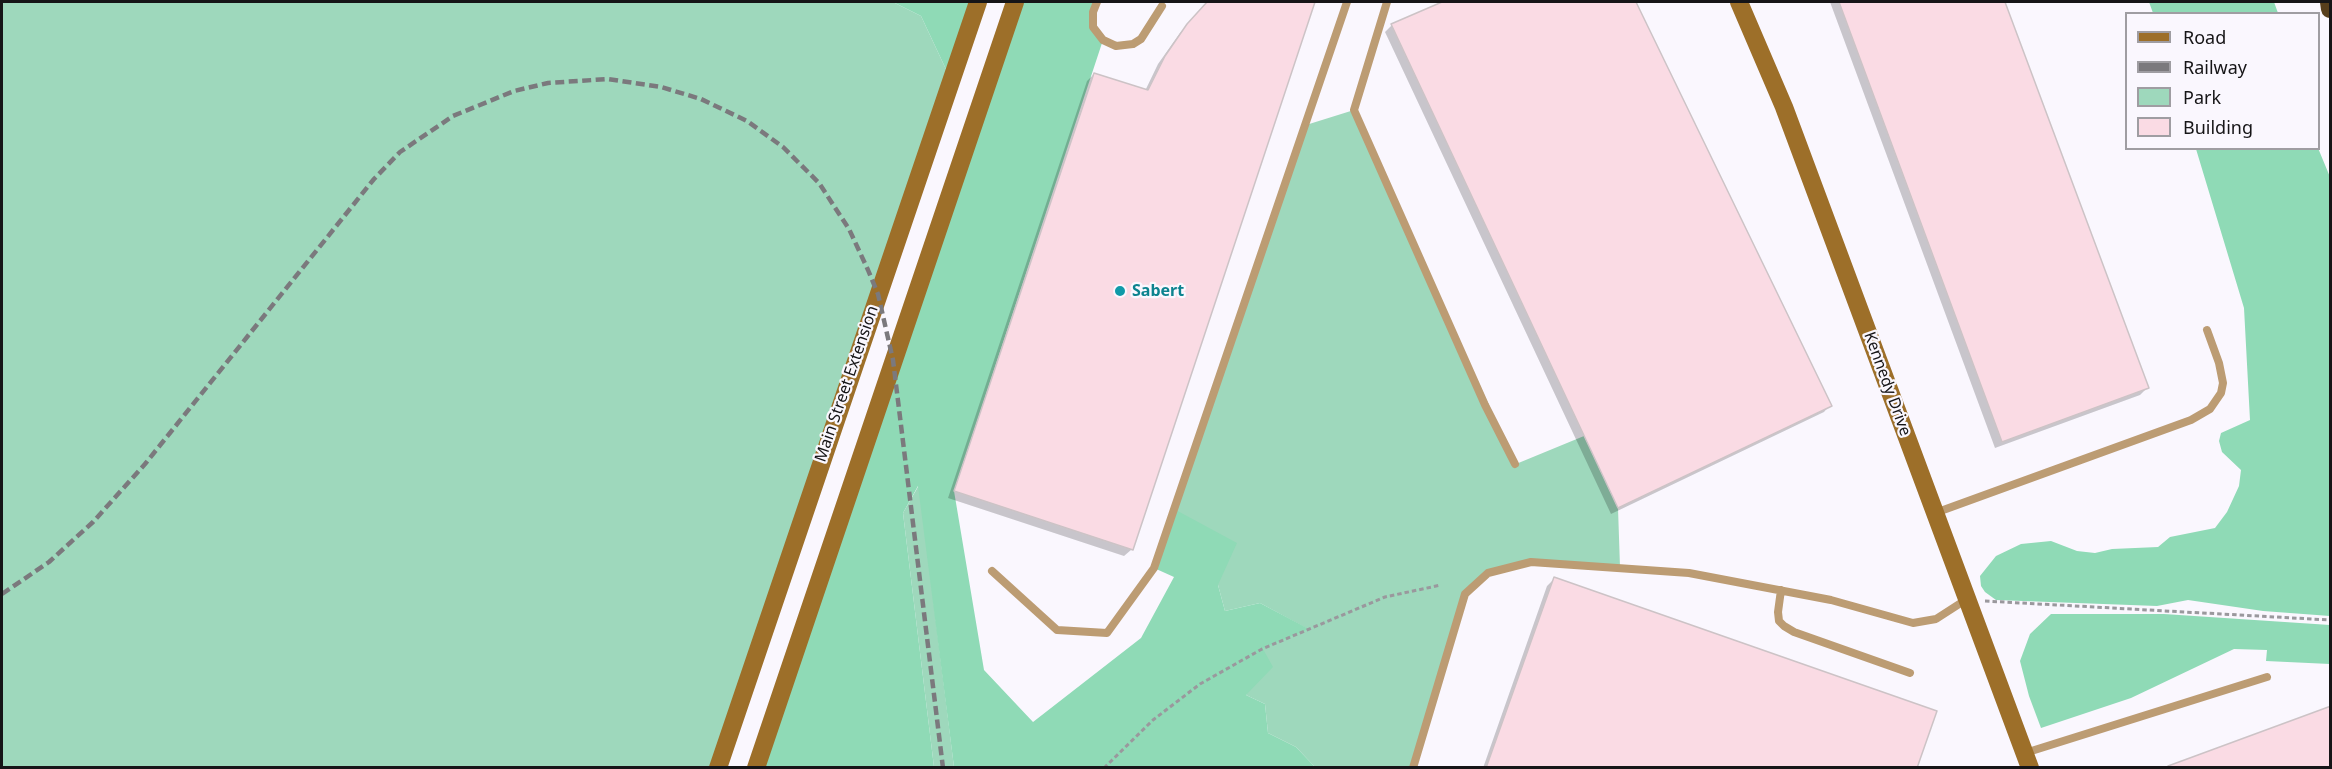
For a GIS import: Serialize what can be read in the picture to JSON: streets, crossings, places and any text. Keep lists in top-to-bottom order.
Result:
{
  "streets": {
    "main road": ["Main Street Extension", "Kennedy Drive"]
  },
  "places": ["Sabert"],
  "legend": [
    "Road",
    "Railway",
    "Park",
    "Building"
  ]
}
